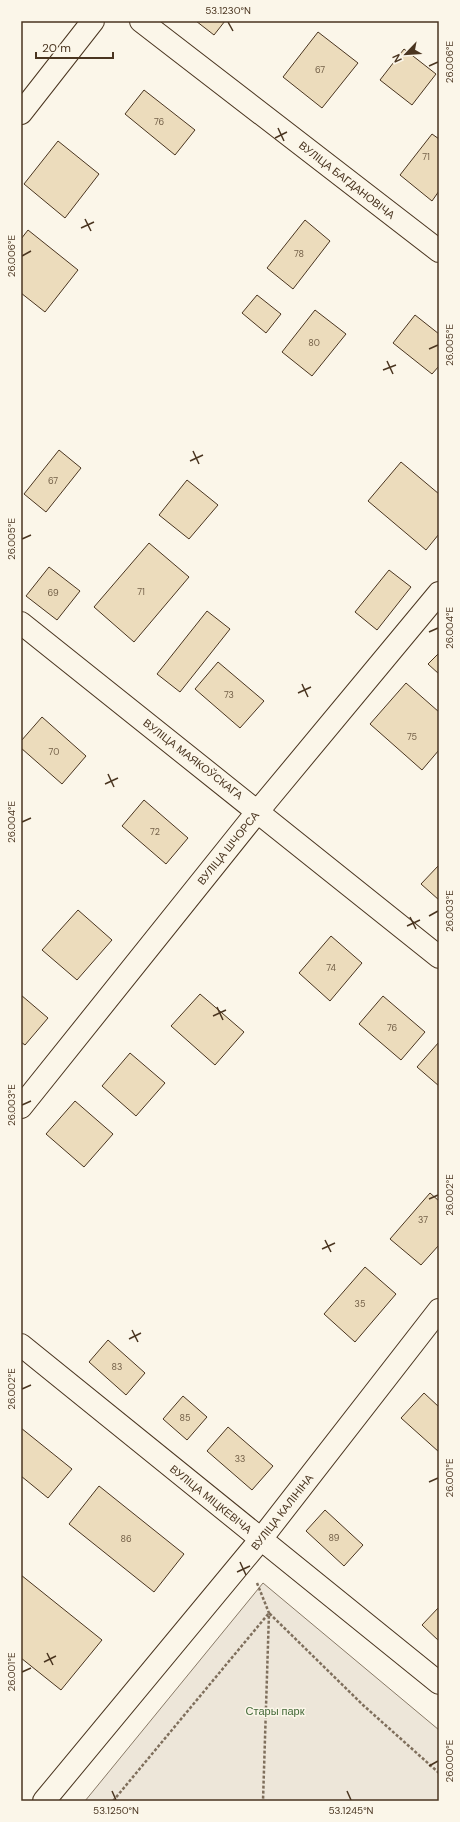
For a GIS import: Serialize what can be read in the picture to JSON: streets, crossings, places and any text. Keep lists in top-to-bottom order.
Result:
{
  "streets": {
    "street": [
      "ВУЛІЦА БАГДАНОВІЧА",
      "ВУЛІЦА МАЯКОЎСКАГА",
      "ВУЛІЦА ШЧОРСА",
      "ВУЛІЦА МІЦКЕВІЧА",
      "ВУЛІЦА КАЛІНІНА"
    ]
  },
  "crossings": [
    ["ВУЛІЦА МАЯКОЎСКАГА", "ВУЛІЦА ШЧОРСА"],
    ["ВУЛІЦА МІЦКЕВІЧА", "ВУЛІЦА КАЛІНІНА"]
  ],
  "parks": ["Стары парк"],
  "house_numbers": [
    "67",
    "76",
    "71",
    "78",
    "80",
    "67",
    "71",
    "69",
    "73",
    "75",
    "70",
    "72",
    "74",
    "76",
    "37",
    "35",
    "83",
    "85",
    "33",
    "89",
    "86"
  ],
  "scale_bar": "20 m",
  "north": "bottom left",
  "coordinates": [
    "53.1230°N",
    "26.006°E",
    "26.005°E",
    "26.004°E",
    "26.003°E",
    "26.002°E",
    "26.001°E",
    "26.000°E",
    "53.1250°N",
    "53.1245°N"
  ]
}
